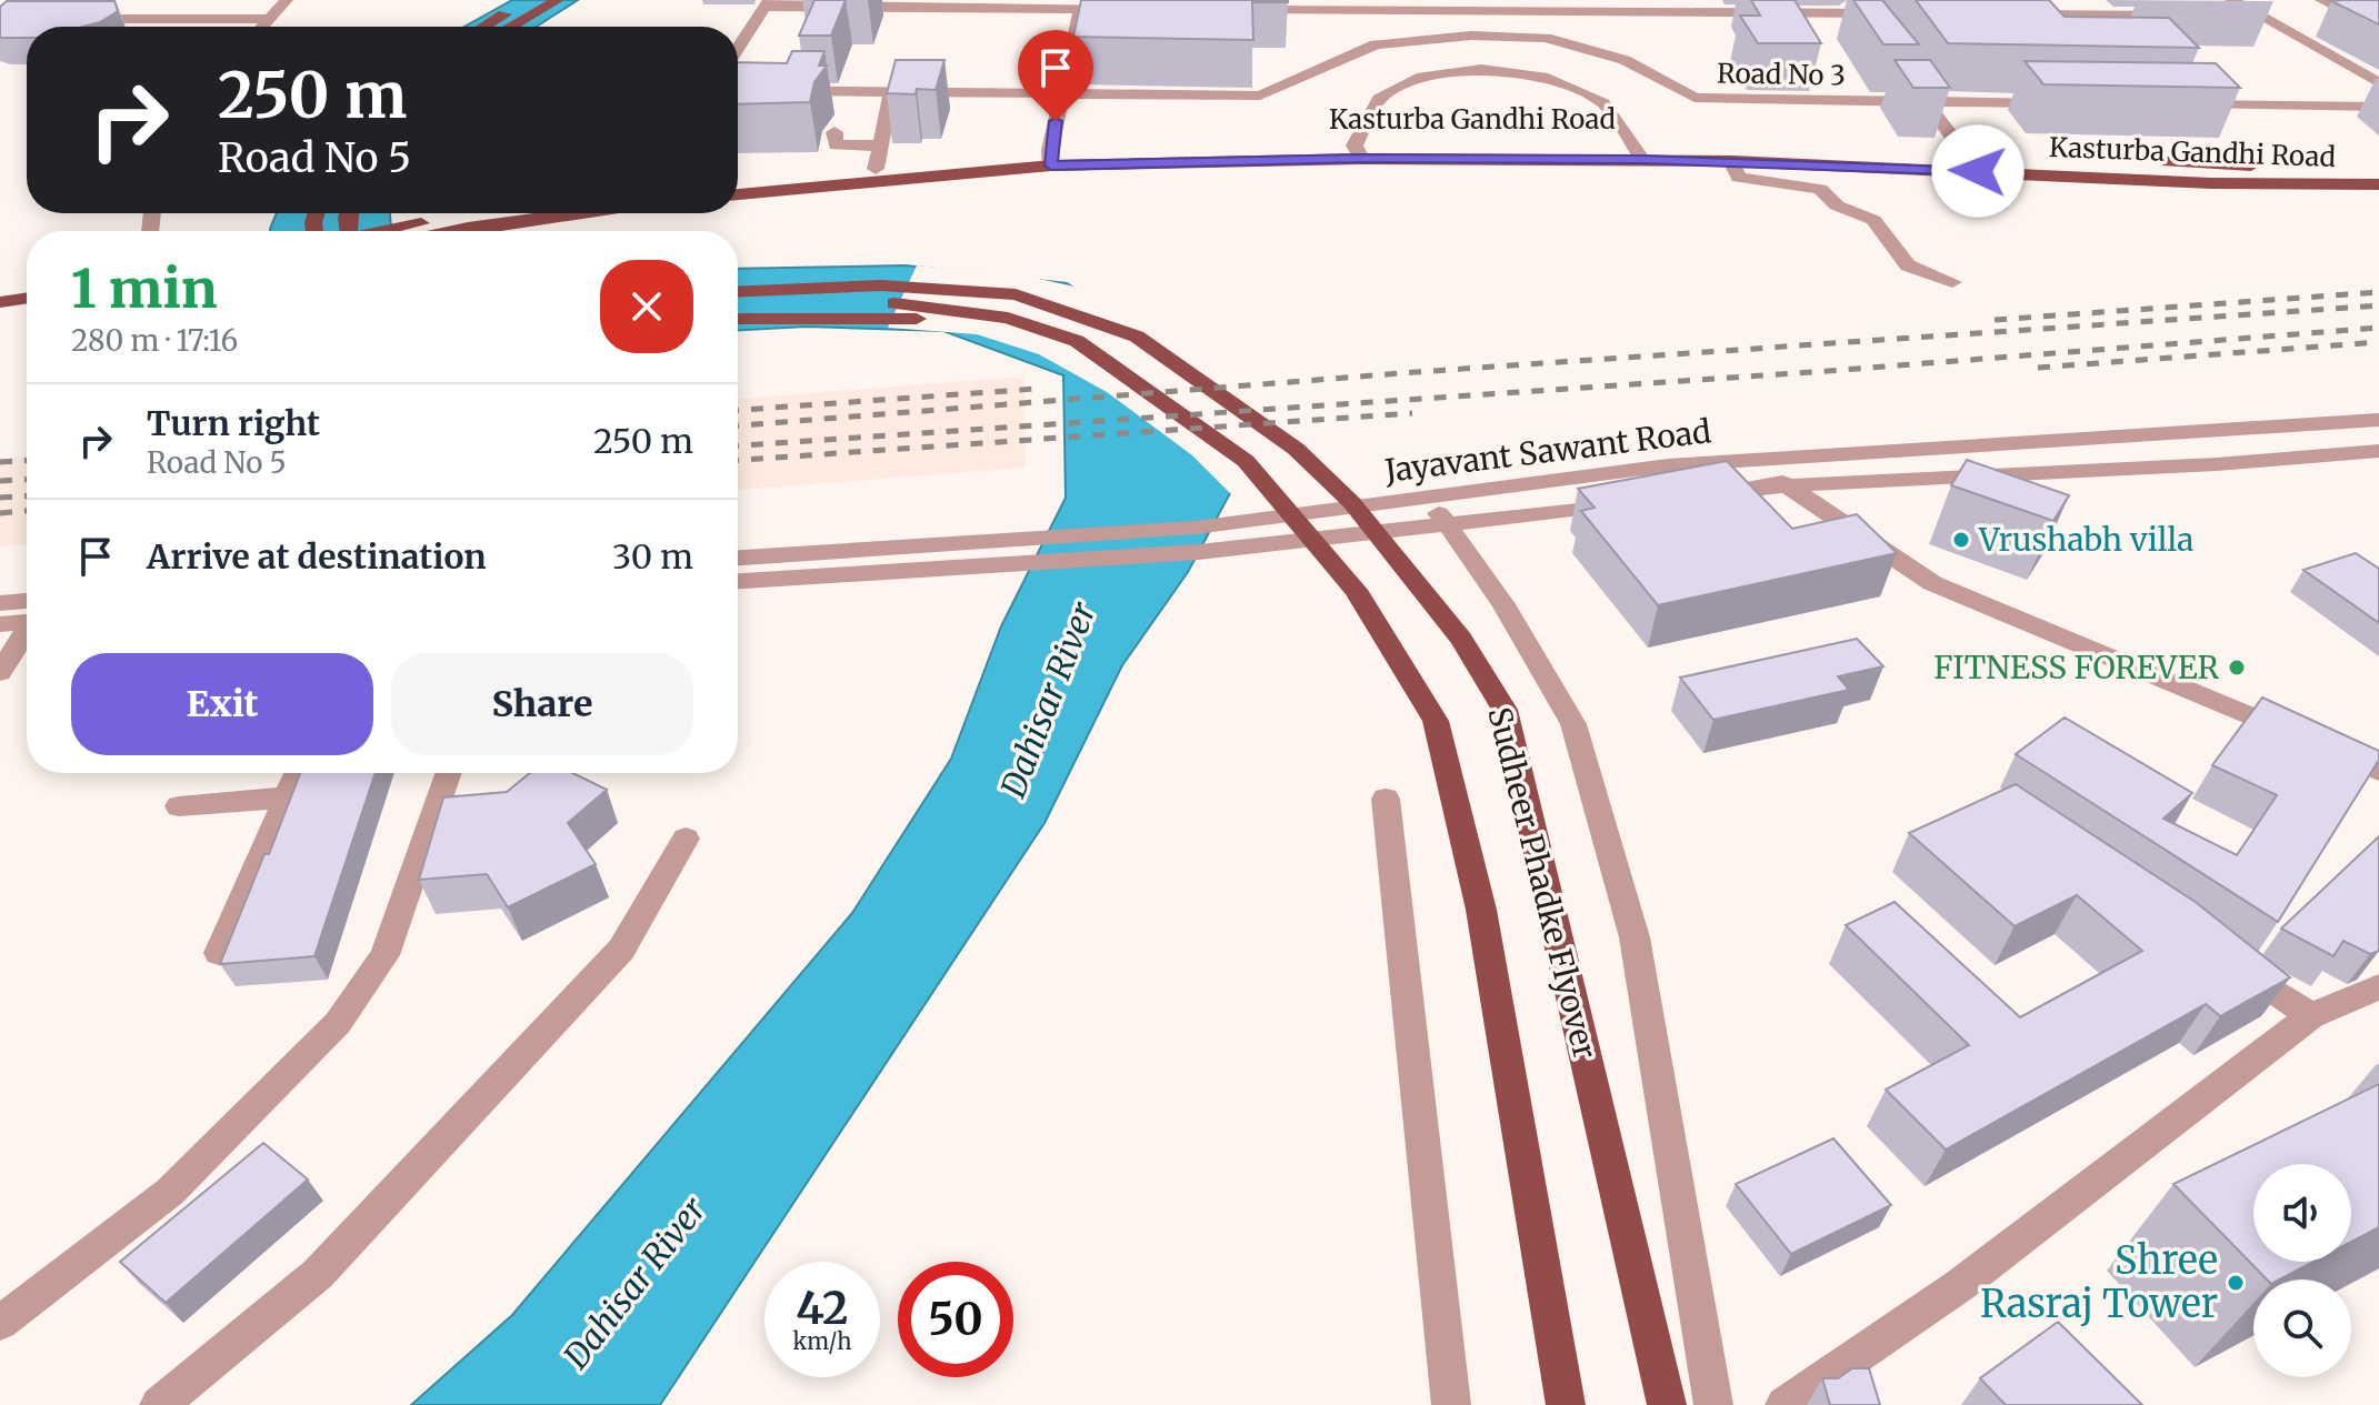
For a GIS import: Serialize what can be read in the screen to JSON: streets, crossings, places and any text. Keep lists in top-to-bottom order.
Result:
{
  "streets": {
    "main road": ["Kasturba Gandhi Road", "Sudheer Phadke Flyover"],
    "street": ["Road No 3", "Jayavant Sawant Road"]
  },
  "water": ["Dahisar River"],
  "places": ["Vrushabh villa", "FITNESS FOREVER", "Shree Rasraj Tower"],
  "page": {
    "turn": ["250 m", "Road No 5"],
    "heading": ["1 min", "280 m · 17:16"],
    "list": [
      {
        "name": "Turn right",
        "note": "Road No 5",
        "value": "250 m"
      },
      {
        "name": "Arrive at destination",
        "value": "30 m"
      }
    ],
    "buttons": ["Exit", "Share"],
    "speed": "42 km/h",
    "limit": "50"
  }
}
